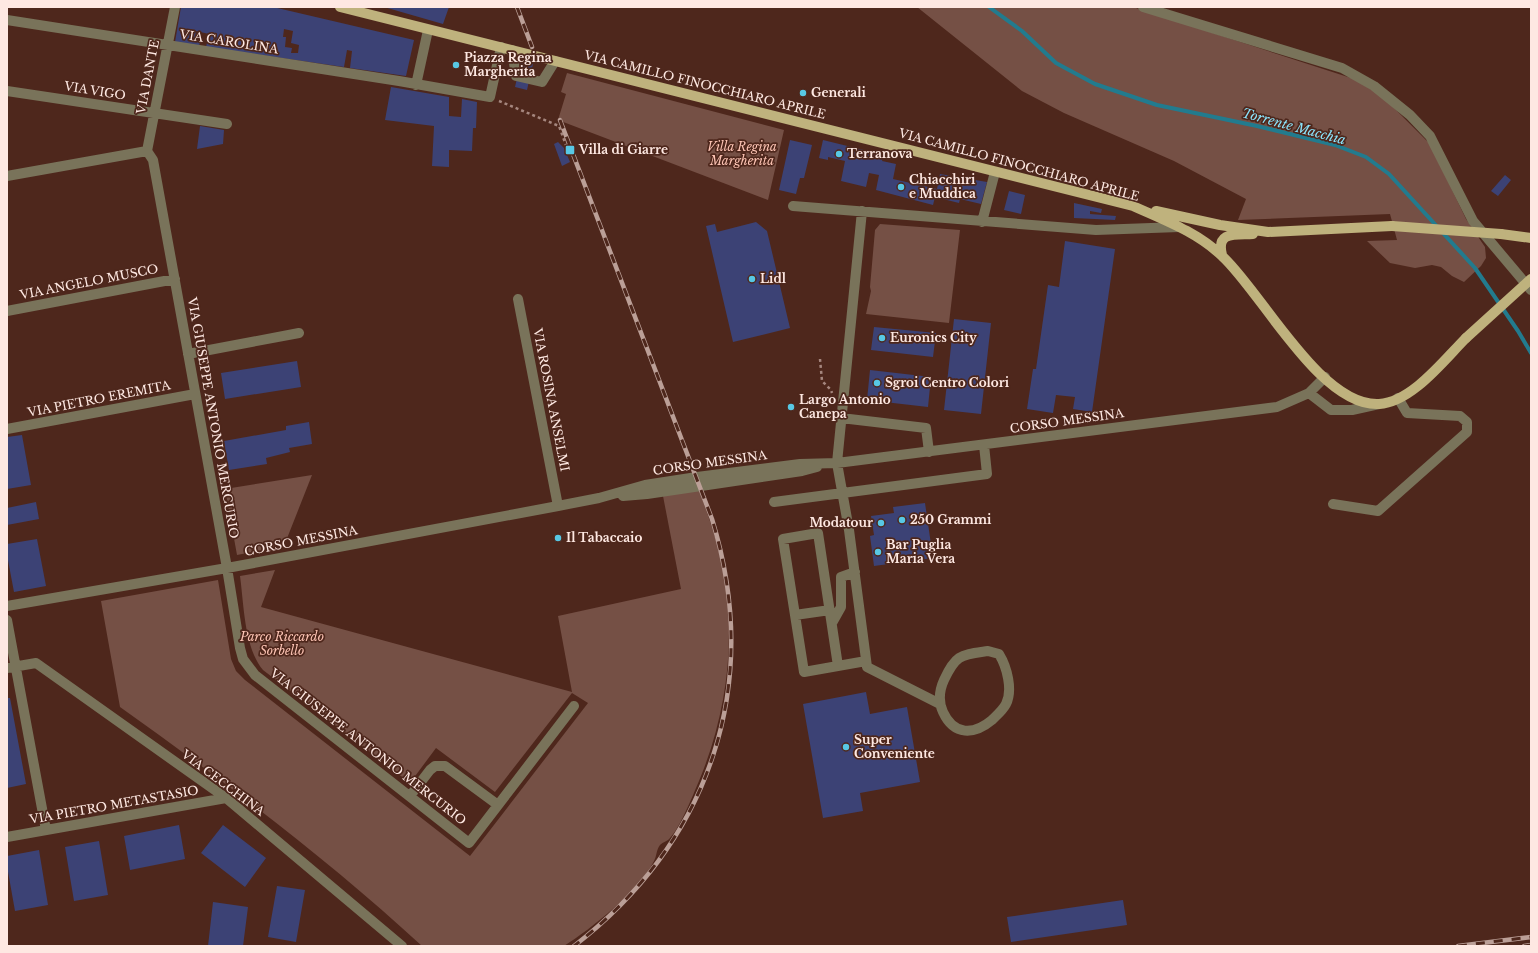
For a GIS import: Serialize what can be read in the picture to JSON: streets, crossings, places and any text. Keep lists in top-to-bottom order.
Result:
{
  "streets": {
    "main road": ["VIA CAMILLO FINOCCHIARO APRILE"],
    "street": [
      "VIA CAROLINA",
      "VIA DANTE",
      "VIA VIGO",
      "VIA ANGELO MUSCO",
      "VIA PIETRO EREMITA",
      "VIA ROSINA ANSELMI",
      "VIA GIUSEPPE ANTONIO MERCURIO",
      "CORSO MESSINA",
      "VIA CECCHINA",
      "VIA PIETRO METASTASIO"
    ]
  },
  "crossings": [
    ["VIA CAROLINA", "VIA DANTE"],
    ["VIA DANTE", "VIA VIGO"],
    ["VIA DANTE", "VIA GIUSEPPE ANTONIO MERCURIO"],
    ["VIA ANGELO MUSCO", "VIA GIUSEPPE ANTONIO MERCURIO"],
    ["VIA PIETRO EREMITA", "VIA GIUSEPPE ANTONIO MERCURIO"],
    ["VIA ROSINA ANSELMI", "CORSO MESSINA"],
    ["VIA GIUSEPPE ANTONIO MERCURIO", "CORSO MESSINA"],
    ["VIA CECCHINA", "VIA PIETRO METASTASIO"]
  ],
  "water": ["Torrente Macchia"],
  "parks": ["Villa Regina Margherita", "Parco Riccardo Sorbello"],
  "places": {
    "other": [
      "Piazza Regina Margherita",
      "Generali",
      "Terranova",
      "Chiacchiri e Muddica",
      "Lidl",
      "Euronics City",
      "Sgroi Centro Colori",
      "Largo Antonio Canepa",
      "250 Grammi",
      "Modatour",
      "Il Tabaccaio",
      "Bar Puglia Maria Vera",
      "Super Conveniente"
    ],
    "transit": ["Villa di Giarre"]
  }
}
